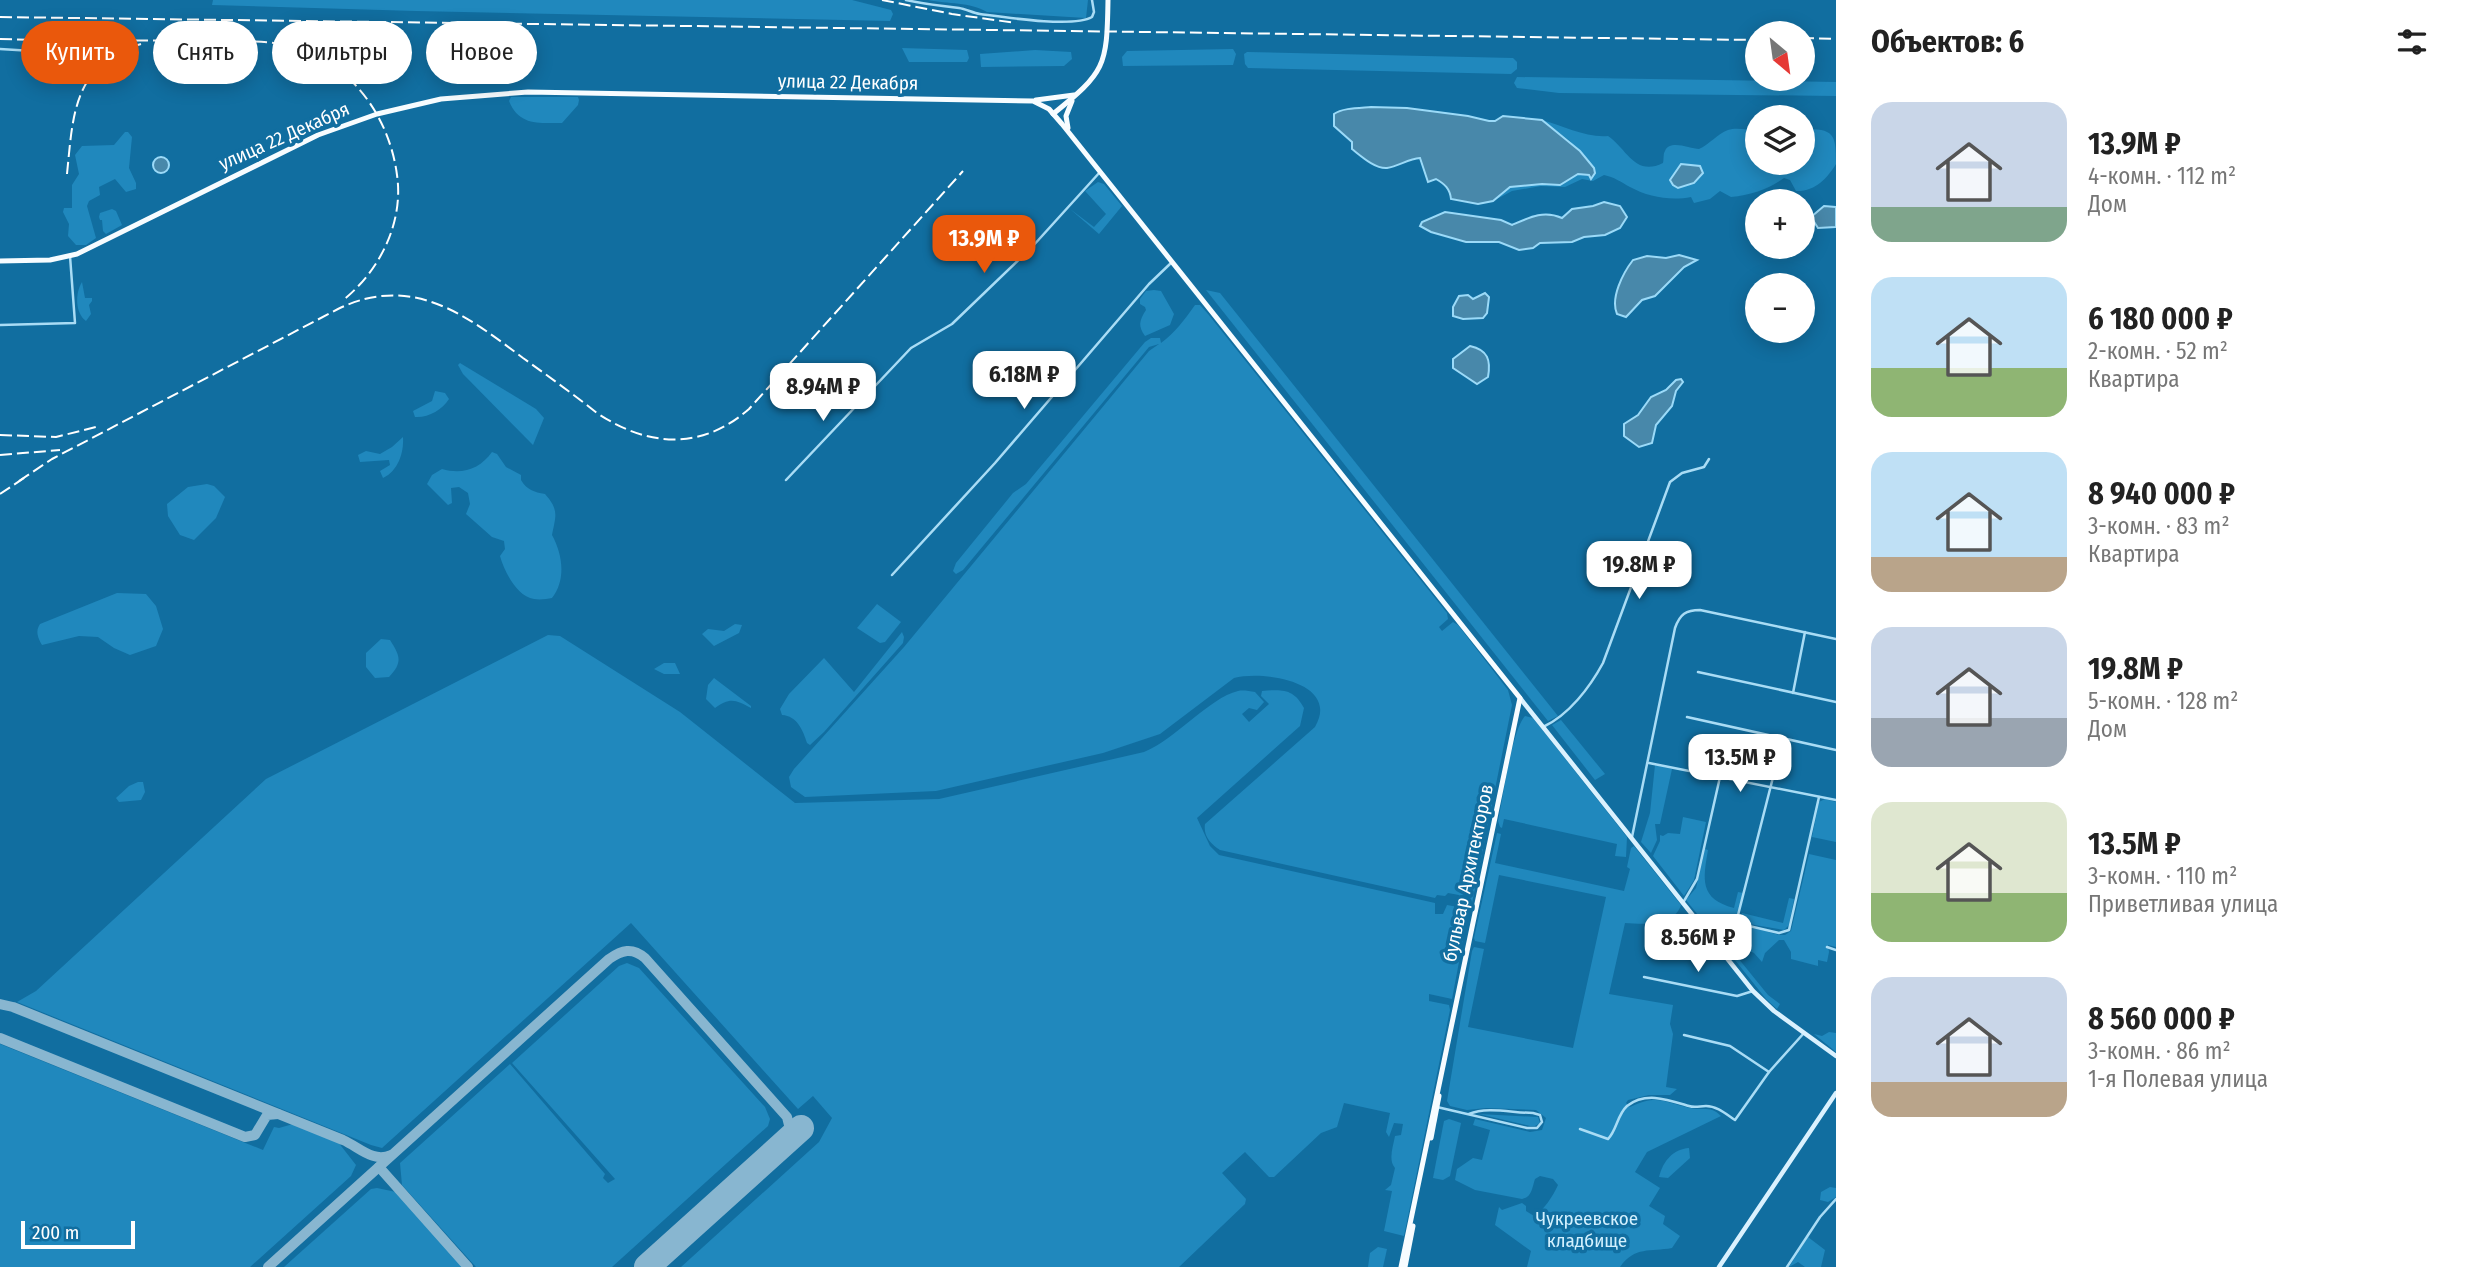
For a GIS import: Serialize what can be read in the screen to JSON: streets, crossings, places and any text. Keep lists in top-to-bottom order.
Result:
{
  "streets": {
    "main road": ["улица 22 Декабря", "бульвар Архитекторов"]
  },
  "parks": ["Чукреевское кладбище"],
  "scale_bar": "200 m",
  "north": "bottom right",
  "page": {
    "heading": "Объектов: 6",
    "map_buttons": ["+", "−"],
    "chip": [
      "Купить",
      "Снять",
      "Фильтры",
      "Новое"
    ],
    "list": [
      {
        "name": "13.9M ₽",
        "note": "4-комн. · 112 m² · Дом"
      },
      {
        "name": "6 180 000 ₽",
        "note": "2-комн. · 52 m² · Квартира"
      },
      {
        "name": "8 940 000 ₽",
        "note": "3-комн. · 83 m² · Квартира"
      },
      {
        "name": "19.8M ₽",
        "note": "5-комн. · 128 m² · Дом"
      },
      {
        "name": "13.5M ₽",
        "note": "3-комн. · 110 m² · Приветливая улица"
      },
      {
        "name": "8 560 000 ₽",
        "note": "3-комн. · 86 m² · 1-я Полевая улица"
      }
    ],
    "price": [
      "13.9M ₽",
      "6.18M ₽",
      "8.94M ₽",
      "19.8M ₽",
      "13.5M ₽",
      "8.56M ₽"
    ],
    "scale": "200 m"
  }
}
